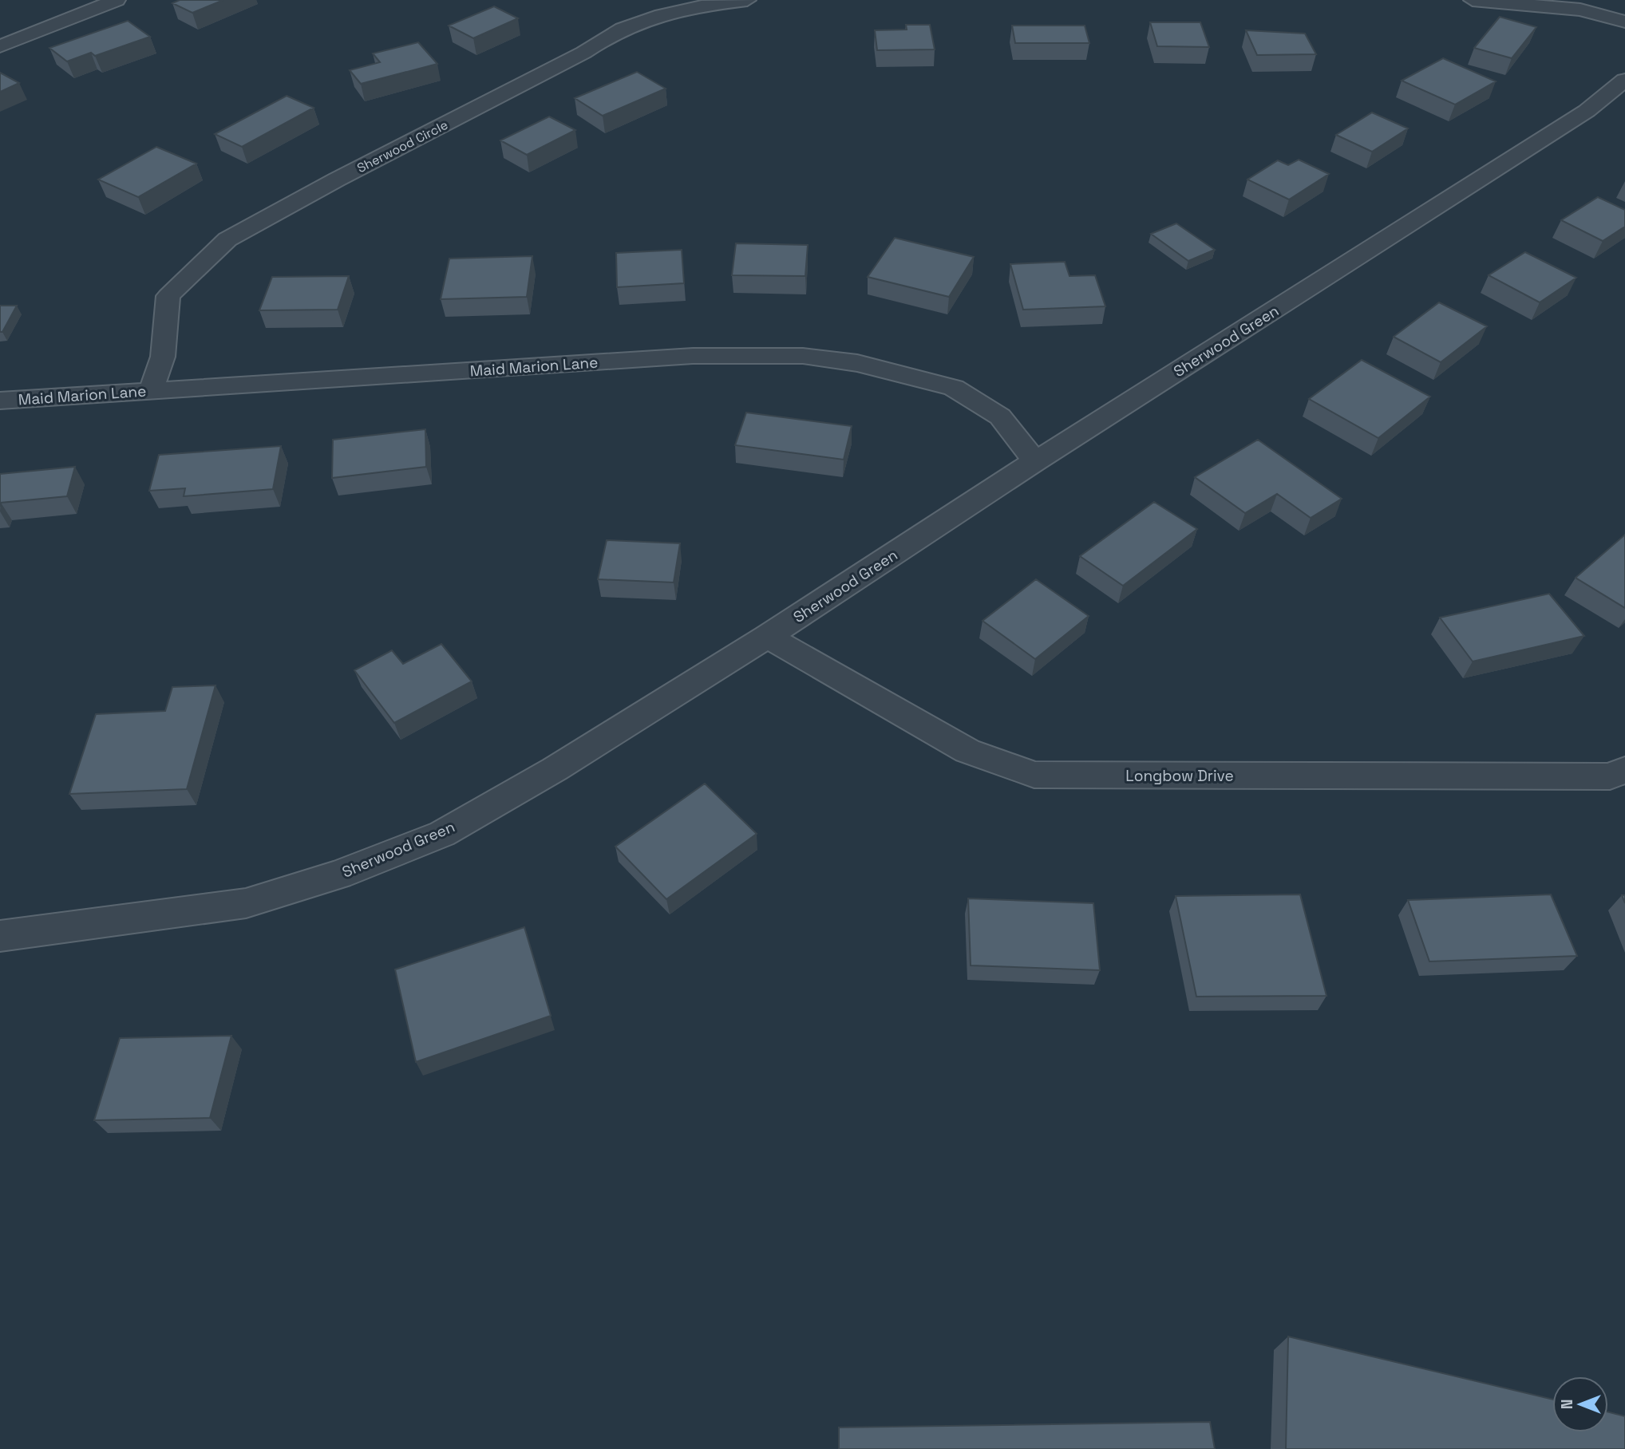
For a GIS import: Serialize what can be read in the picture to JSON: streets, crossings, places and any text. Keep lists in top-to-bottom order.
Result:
{
  "streets": {
    "street": [
      "Sherwood Circle",
      "Sherwood Green",
      "Maid Marion Lane",
      "Longbow Drive"
    ]
  },
  "crossings": [
    ["Sherwood Circle", "Maid Marion Lane"],
    ["Sherwood Green", "Maid Marion Lane"],
    ["Sherwood Green", "Longbow Drive"]
  ],
  "north": "left"
}
